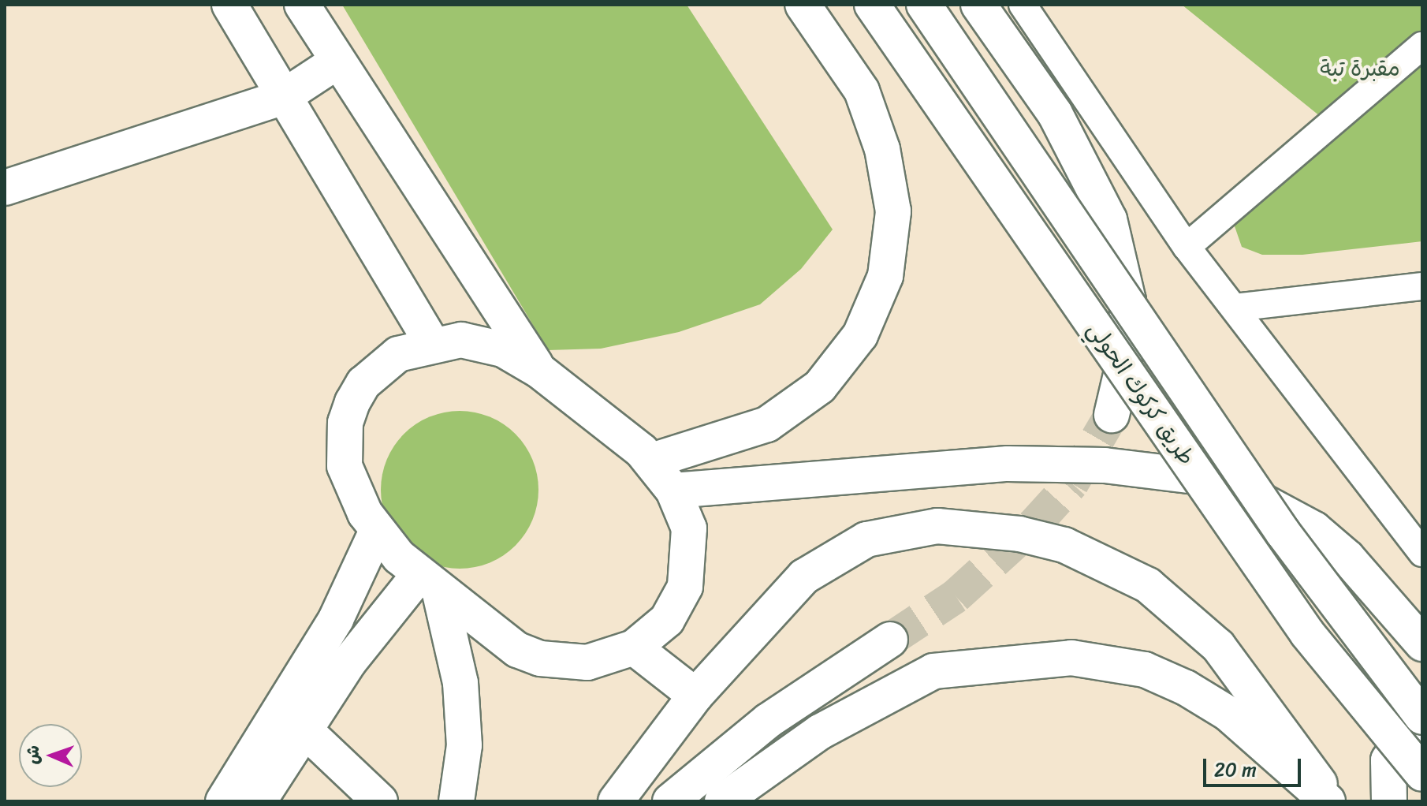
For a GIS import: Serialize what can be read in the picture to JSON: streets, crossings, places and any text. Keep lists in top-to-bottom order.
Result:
{
  "streets": {
    "main road": ["طريق كركوك الحولي"]
  },
  "parks": ["مقبرة تبة"],
  "scale_bar": "20 m",
  "north": "left"
}
